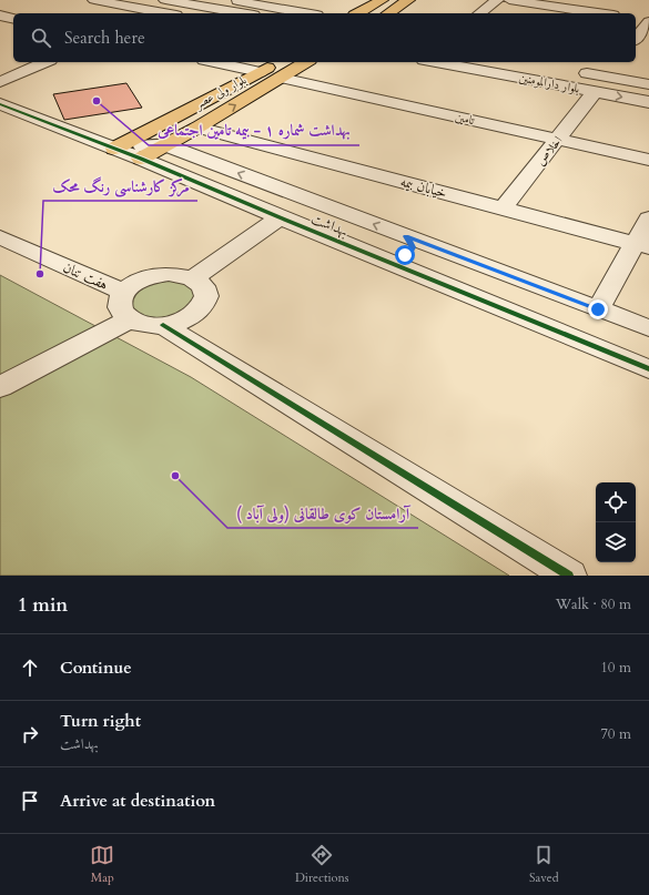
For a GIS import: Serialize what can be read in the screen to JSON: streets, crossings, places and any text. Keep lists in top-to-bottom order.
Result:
{
  "streets": {
    "main road": ["بلوار ولی عصر"],
    "street": [
      "بلوار دارالمومنین",
      "تامین",
      "اخلاص",
      "خیابان بیمه",
      "بهداشت",
      "هفت تنان"
    ]
  },
  "crossings": [
    ["بلوار دارالمومنین", "اخلاص"],
    ["بلوار ولی عصر", "تامین"],
    ["بلوار ولی عصر", "خیابان بیمه"],
    ["بلوار ولی عصر", "بهداشت"],
    ["تامین", "اخلاص"],
    ["اخلاص", "خیابان بیمه"]
  ],
  "places": ["بهداشت شماره ۱ - بیمه تامین اجتماعی", "مرکز کارشناسی رنگ محک", "آرامستان کوی طالقانی (ولی آباد )"],
  "page": {
    "search": "Search here",
    "heading": ["1 min", "Walk · 80 m"],
    "list": [
      ["Continue", "10 m"],
      ["Turn right", "بهداشت", "70 m"],
      "Arrive at destination"
    ],
    "nav": ["Map", "Directions", "Saved"]
  }
}
